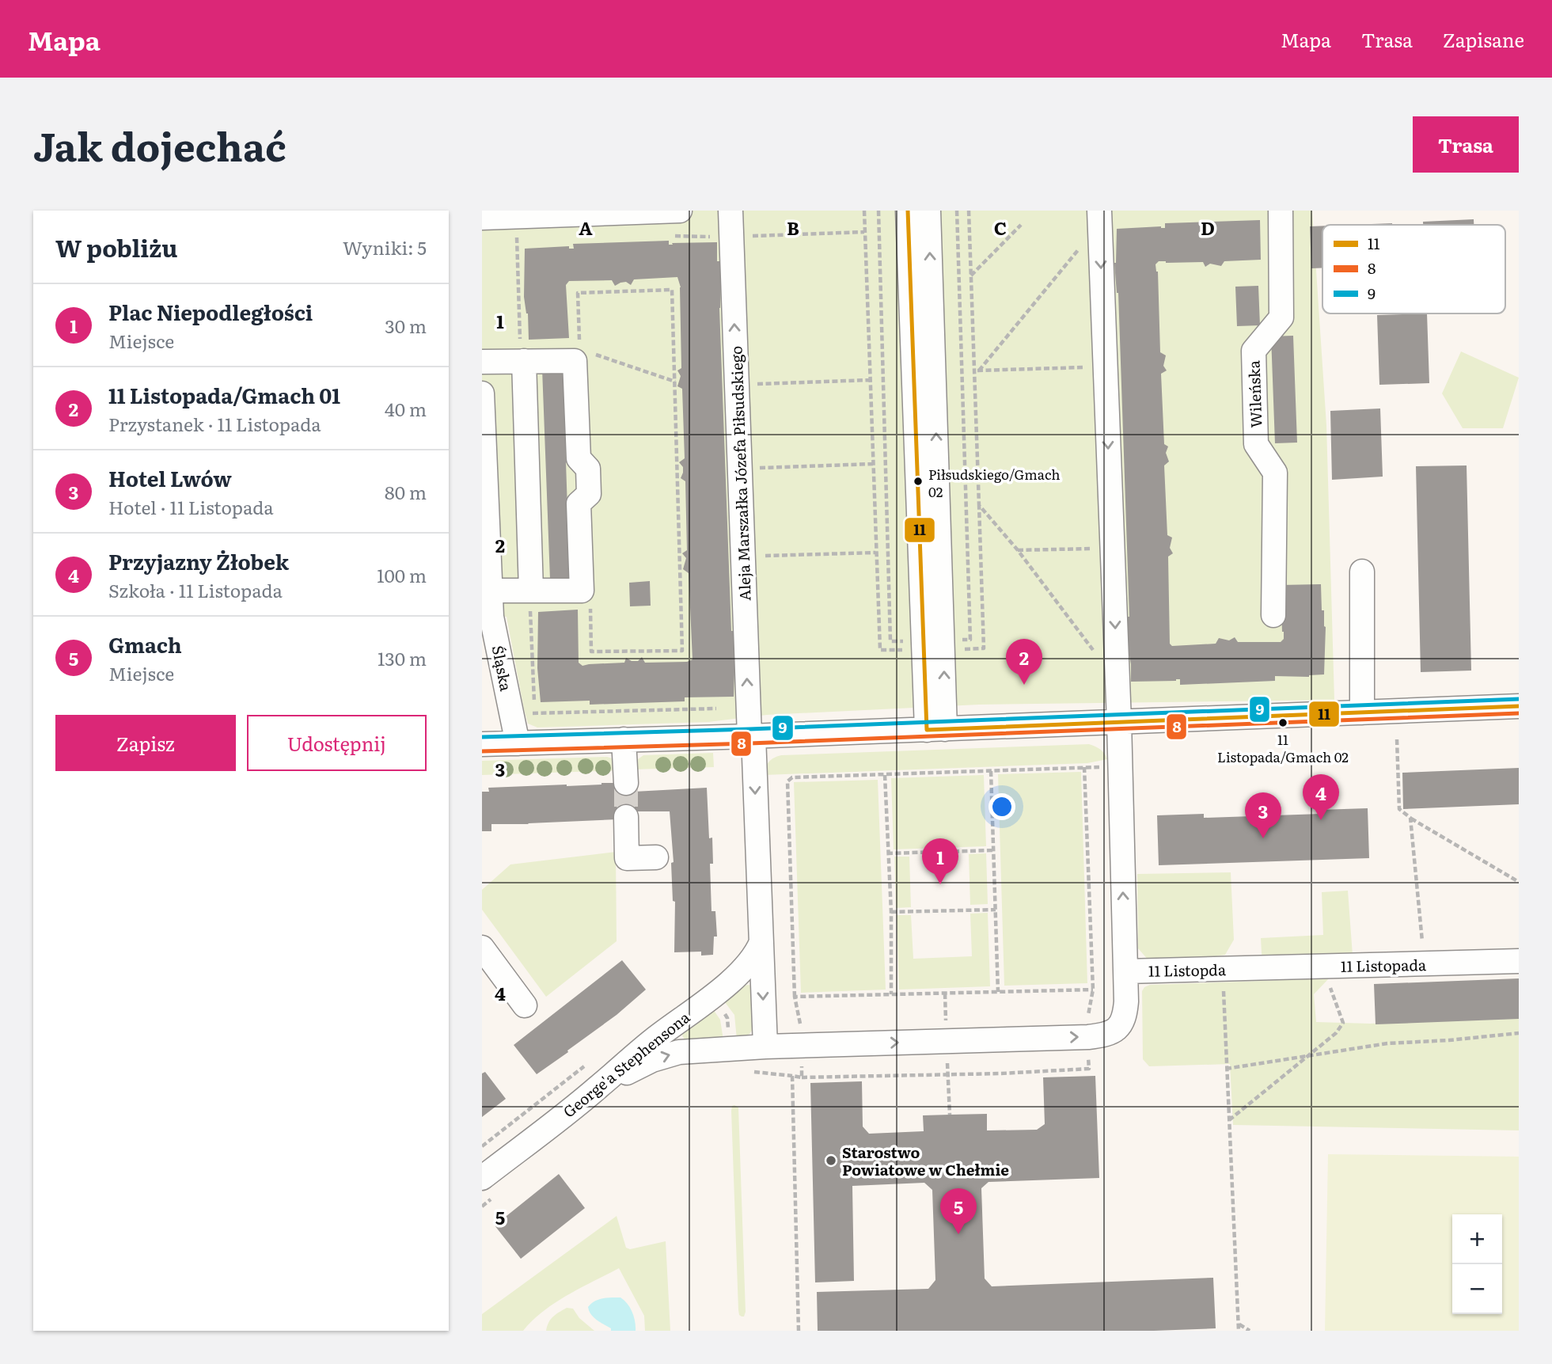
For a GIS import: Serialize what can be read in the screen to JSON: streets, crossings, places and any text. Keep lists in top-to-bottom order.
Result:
{
  "streets": {
    "street": [
      "Wileńska",
      "Aleja Marszałka Józefa Piłsudskiego",
      "Śląska",
      "11 Listopada",
      "11 Listopda",
      "George'a Stephensona"
    ]
  },
  "crossings": [
    ["Aleja Marszałka Józefa Piłsudskiego", "George'a Stephensona"],
    ["11 Listopada", "11 Listopda"]
  ],
  "places": ["Piłsudskiego/Gmach 02", "11 Listopada/Gmach 02", "Starostwo Powiatowe w Chełmie"],
  "lines": ["transit line 11", "transit line 9", "transit line 8"],
  "legend": ["11", "8", "9"],
  "page": {
    "header": "Mapa",
    "nav": ["Mapa", "Trasa", "Zapisane"],
    "title": "Jak dojechać",
    "buttons": [
      "Trasa",
      ["Zapisz", "Udostępnij"]
    ],
    "heading": ["W pobliżu", "Wyniki: 5"],
    "list": [
      {
        "mark": "1",
        "name": "Plac Niepodległości",
        "note": "Miejsce",
        "value": "30 m"
      },
      {
        "mark": "2",
        "name": "11 Listopada/Gmach 01",
        "note": "Przystanek · 11 Listopada",
        "value": "40 m"
      },
      {
        "mark": "3",
        "name": "Hotel Lwów",
        "note": "Hotel · 11 Listopada",
        "value": "80 m"
      },
      {
        "mark": "4",
        "name": "Przyjazny Żłobek",
        "note": "Szkoła · 11 Listopada",
        "value": "100 m"
      },
      {
        "mark": "5",
        "name": "Gmach",
        "note": "Miejsce",
        "value": "130 m"
      }
    ],
    "pins": [
      "2",
      "4",
      "3",
      "1",
      "5"
    ],
    "map_buttons": ["+", "−"]
  },
  "grid": {
    "columns": [
      "A",
      "B",
      "C",
      "D"
    ],
    "rows": [
      "1",
      "2",
      "3",
      "4",
      "5"
    ]
  }
}
